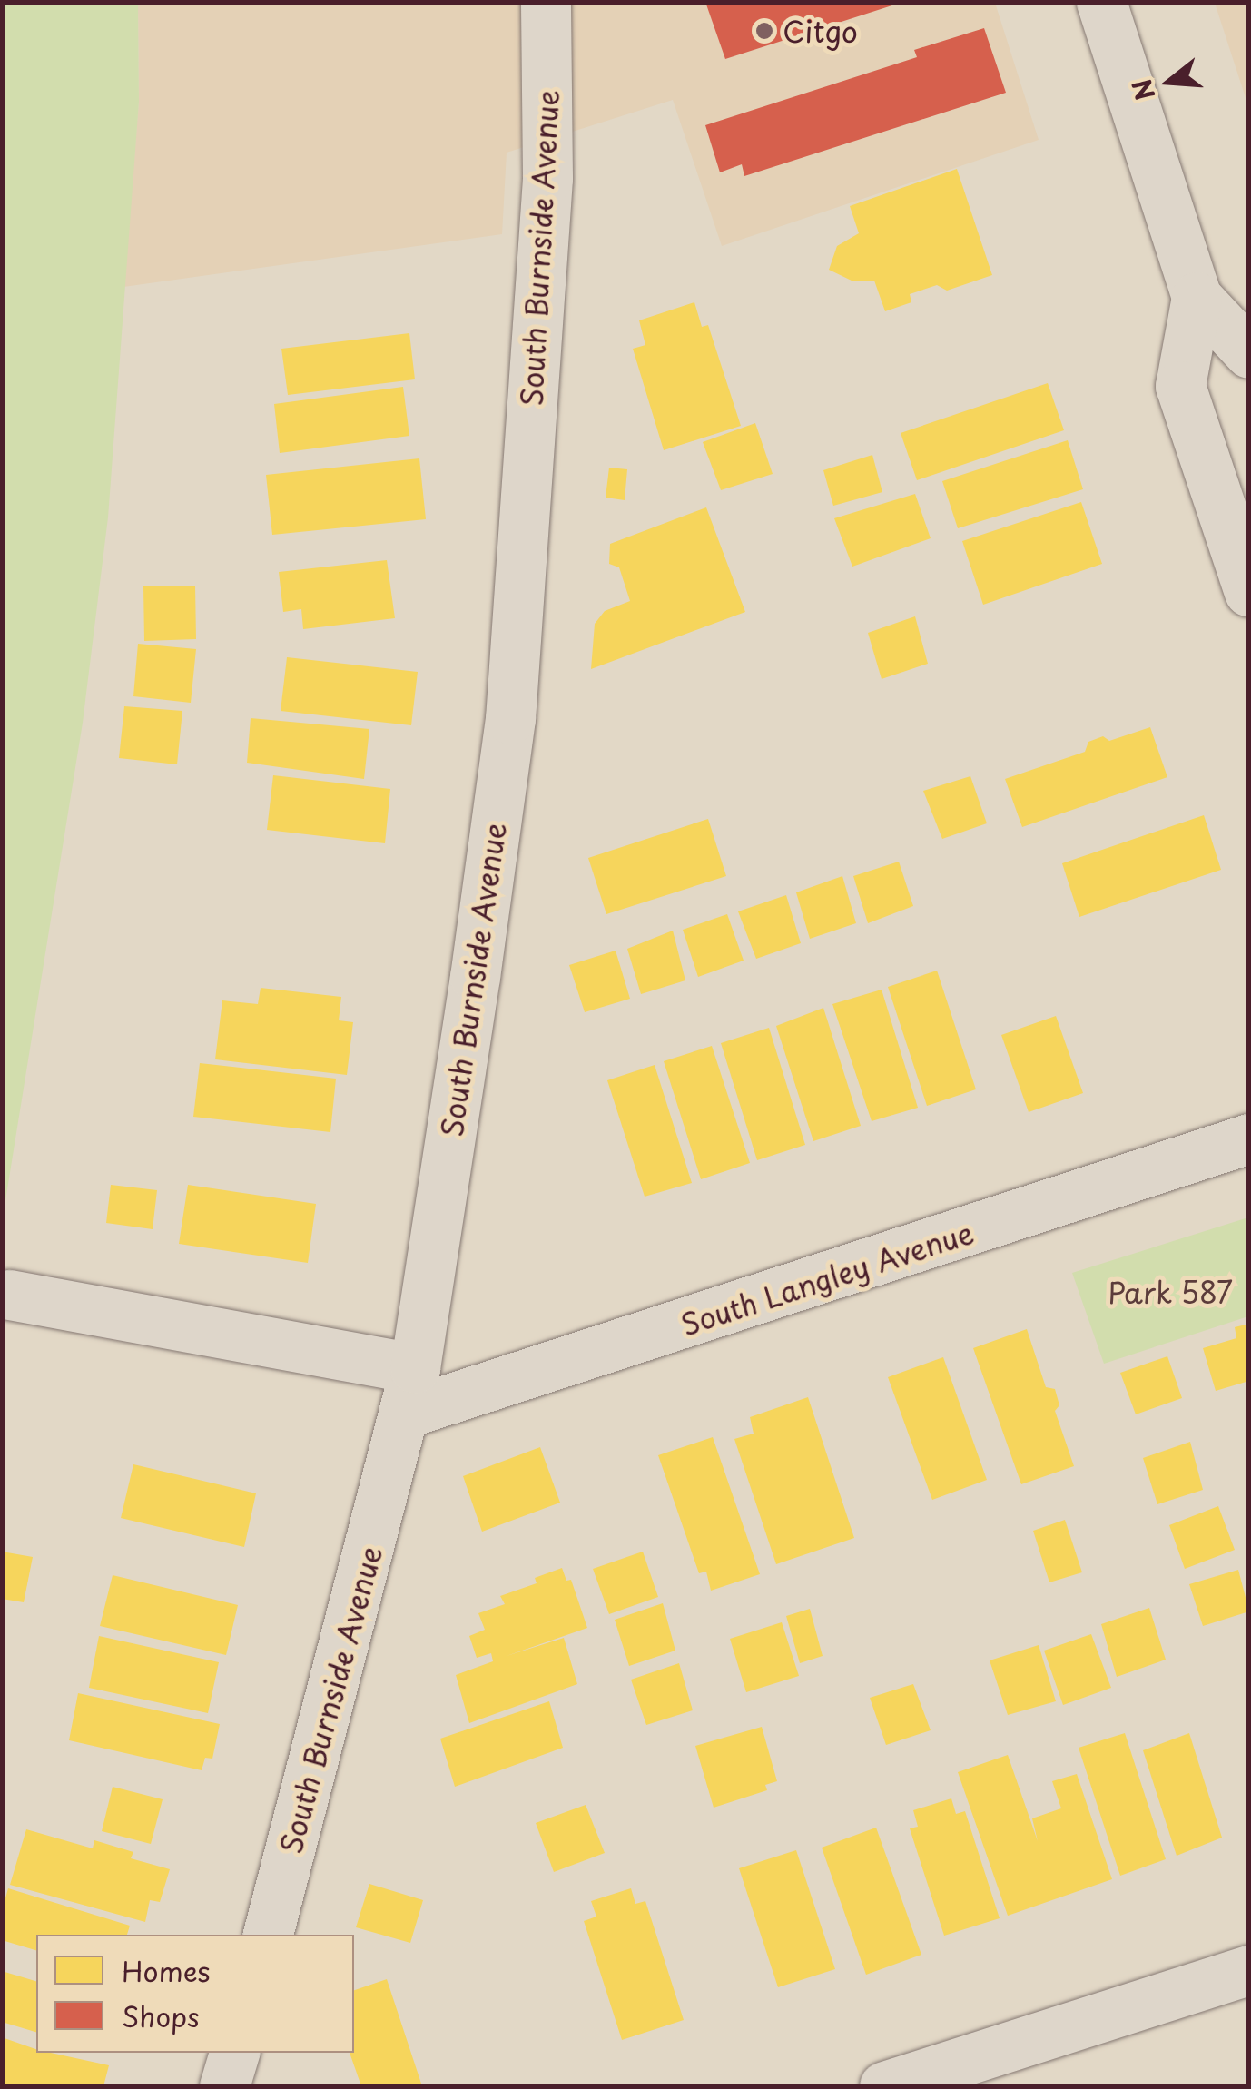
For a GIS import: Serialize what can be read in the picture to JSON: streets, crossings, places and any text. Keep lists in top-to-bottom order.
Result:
{
  "streets": {
    "street": ["South Burnside Avenue", "South Langley Avenue"]
  },
  "crossings": [
    ["South Burnside Avenue", "South Langley Avenue"]
  ],
  "parks": ["Park 587"],
  "places": ["Citgo"],
  "legend": ["Homes", "Shops"],
  "north": "left"
}
